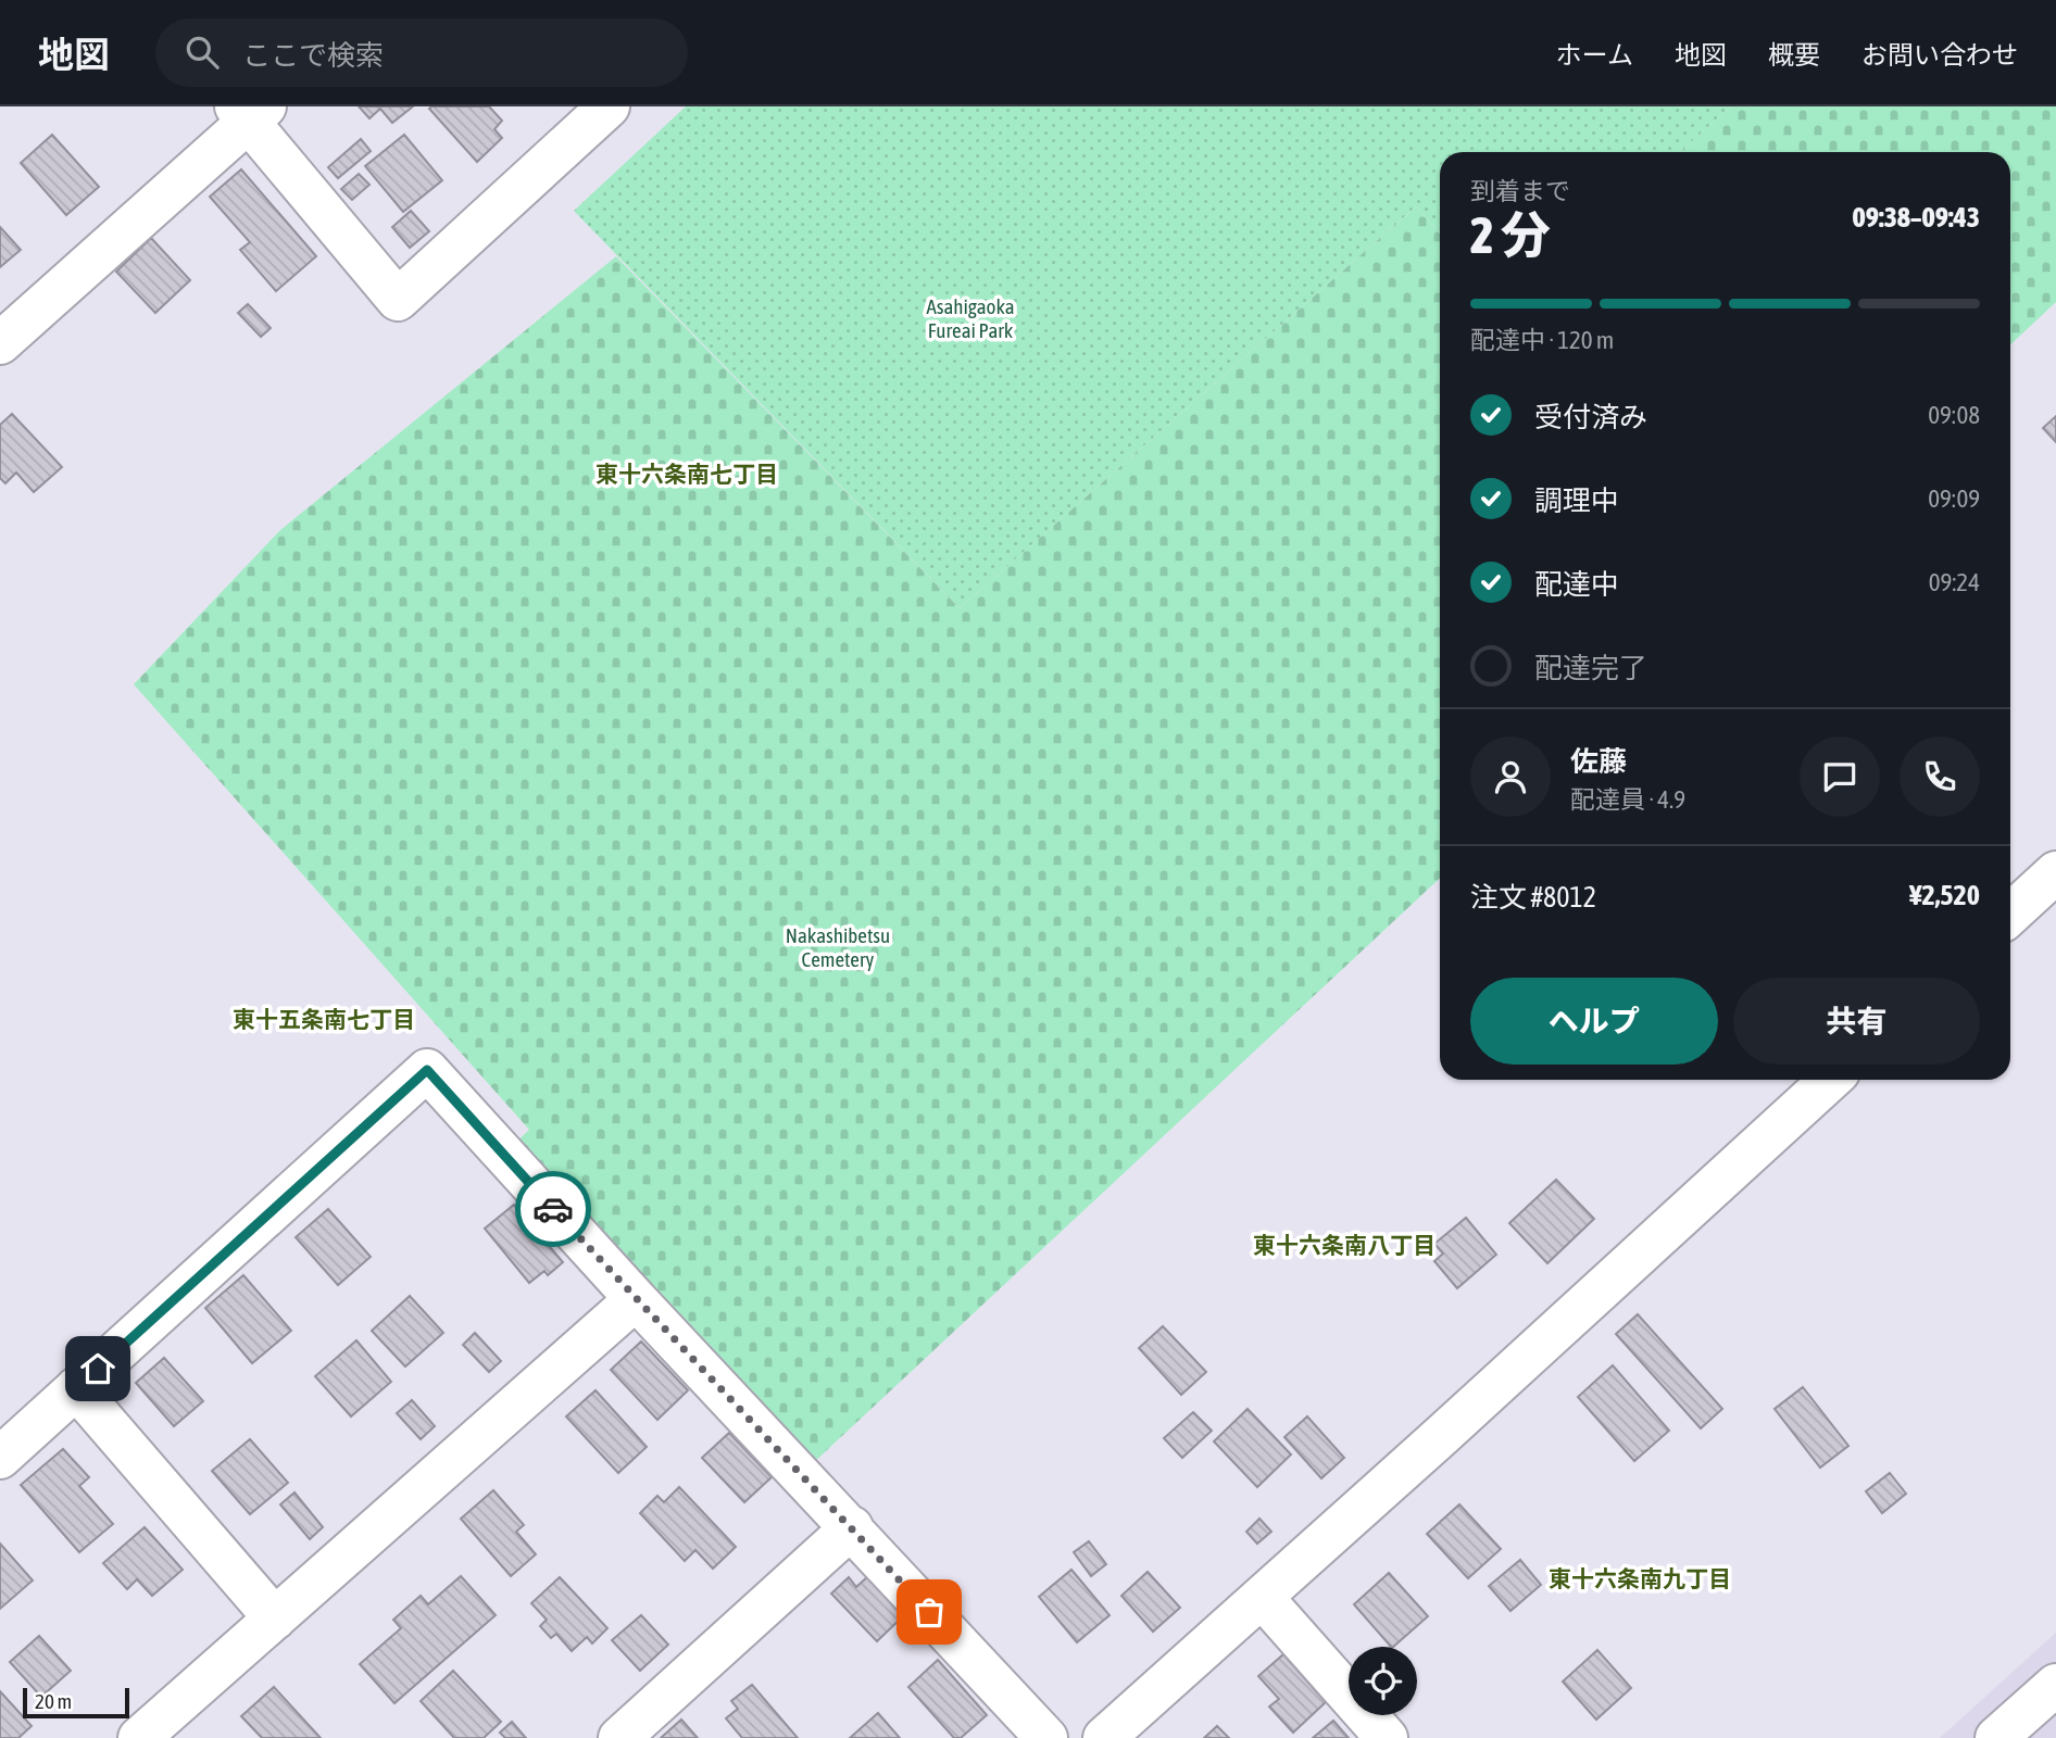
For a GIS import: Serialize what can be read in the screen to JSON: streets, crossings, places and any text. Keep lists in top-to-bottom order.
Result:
{
  "districts": [
    "東十六条南七丁目",
    "東十五条南七丁目",
    "東十六条南八丁目",
    "東十六条南九丁目"
  ],
  "parks": ["Asahigaoka Fureai Park", "Nakashibetsu Cemetery"],
  "scale_bar": "20 m",
  "page": {
    "header": "地図",
    "search": "ここで検索",
    "nav": [
      "ホーム",
      "地図",
      "概要",
      "お問い合わせ"
    ],
    "heading": ["2 分", "到着まで", "09:38–09:43"],
    "panel": [
      "佐藤",
      "配達員 · 4.9",
      "注文 #8012",
      "¥2,520"
    ],
    "bar": "配達中 · 120 m",
    "list": [
      ["受付済み", "09:08"],
      ["調理中", "09:09"],
      ["配達中", "09:24"],
      "配達完了"
    ],
    "buttons": ["ヘルプ", "共有"],
    "scale": "20 m"
  }
}
